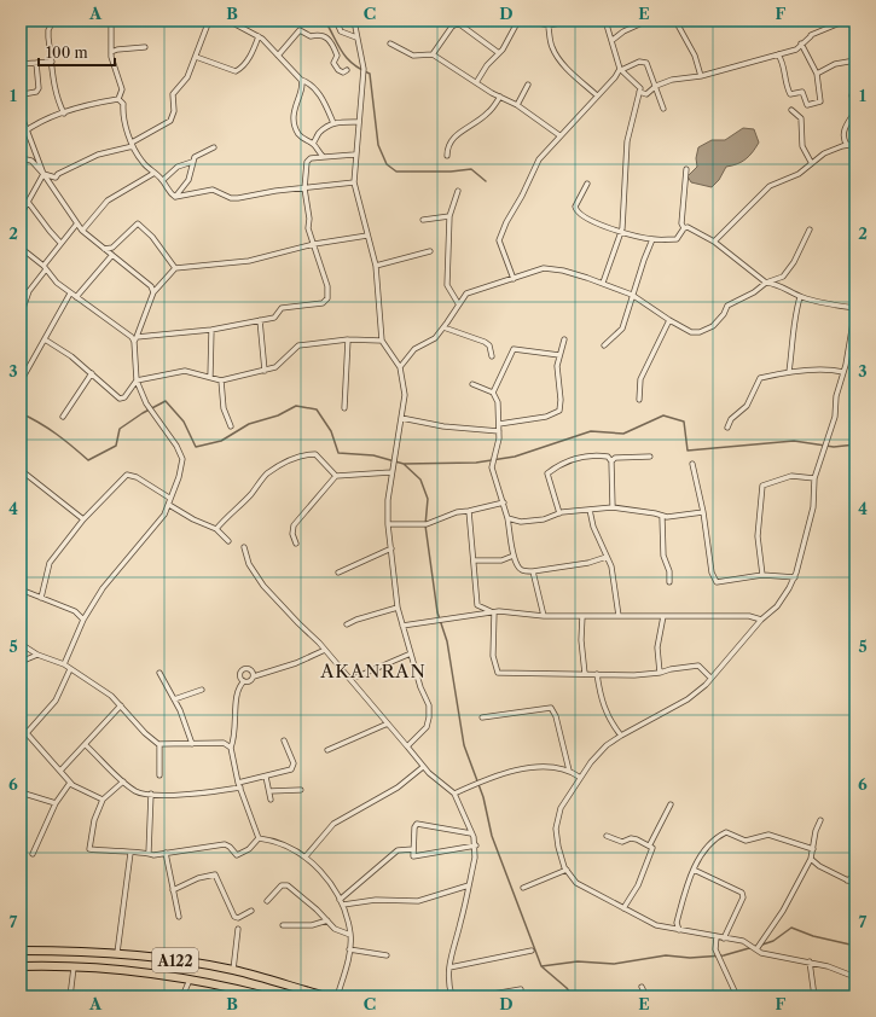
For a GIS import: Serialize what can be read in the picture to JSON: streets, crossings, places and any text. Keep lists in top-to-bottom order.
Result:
{
  "streets": {
    "highway": ["A122"]
  },
  "districts": ["AKANRAN"],
  "scale_bar": "100 m",
  "grid": {
    "columns": [
      "A",
      "B",
      "C",
      "D",
      "E",
      "F"
    ],
    "rows": [
      "1",
      "2",
      "3",
      "4",
      "5",
      "6",
      "7"
    ]
  }
}
